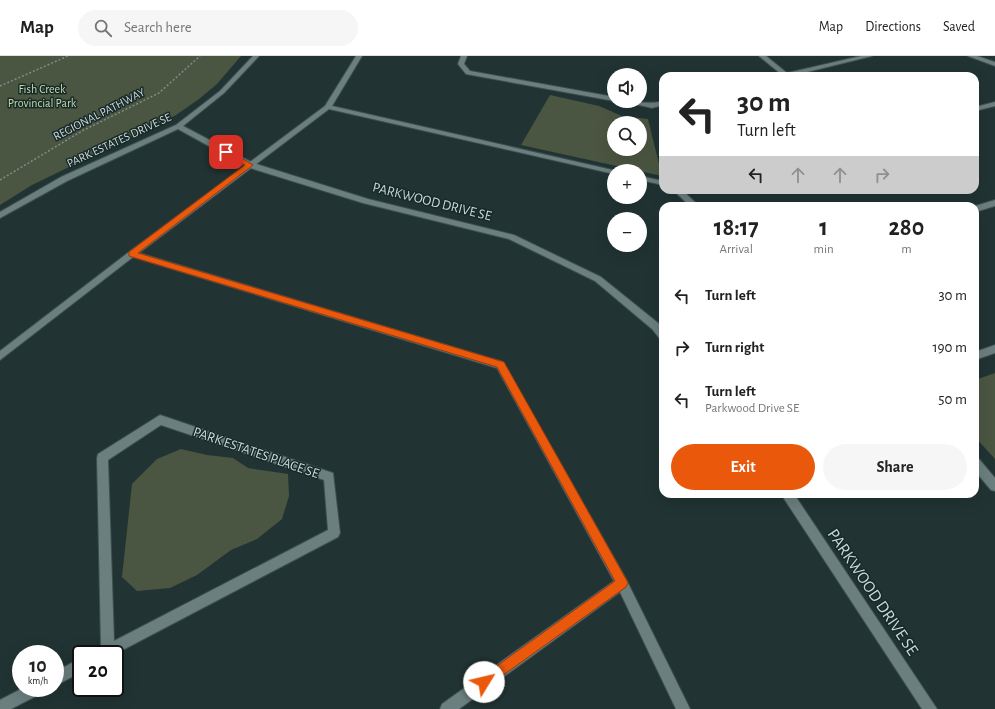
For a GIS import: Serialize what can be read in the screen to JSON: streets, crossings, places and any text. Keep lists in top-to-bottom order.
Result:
{
  "streets": {
    "street": ["PARK ESTATES DRIVE SE", "PARKWOOD DRIVE SE", "PARK ESTATES PLACE SE"],
    "path": ["REGIONAL PATHWAY"]
  },
  "crossings": [
    ["PARK ESTATES DRIVE SE", "PARKWOOD DRIVE SE"]
  ],
  "parks": ["Fish Creek Provincial Park"],
  "page": {
    "header": "Map",
    "search": "Search here",
    "nav": ["Map", "Directions", "Saved"],
    "map_buttons": ["+", "−"],
    "turn": ["30 m", "Turn left"],
    "eta": [
      "18:17",
      "Arrival",
      "1",
      "min",
      "280",
      "m"
    ],
    "list": [
      {
        "name": "Turn left",
        "value": "30 m"
      },
      {
        "name": "Turn right",
        "value": "190 m"
      },
      {
        "name": "Turn left",
        "note": "Parkwood Drive SE",
        "value": "50 m"
      }
    ],
    "buttons": ["Exit", "Share"],
    "speed": "10 km/h",
    "limit": "20"
  }
}
